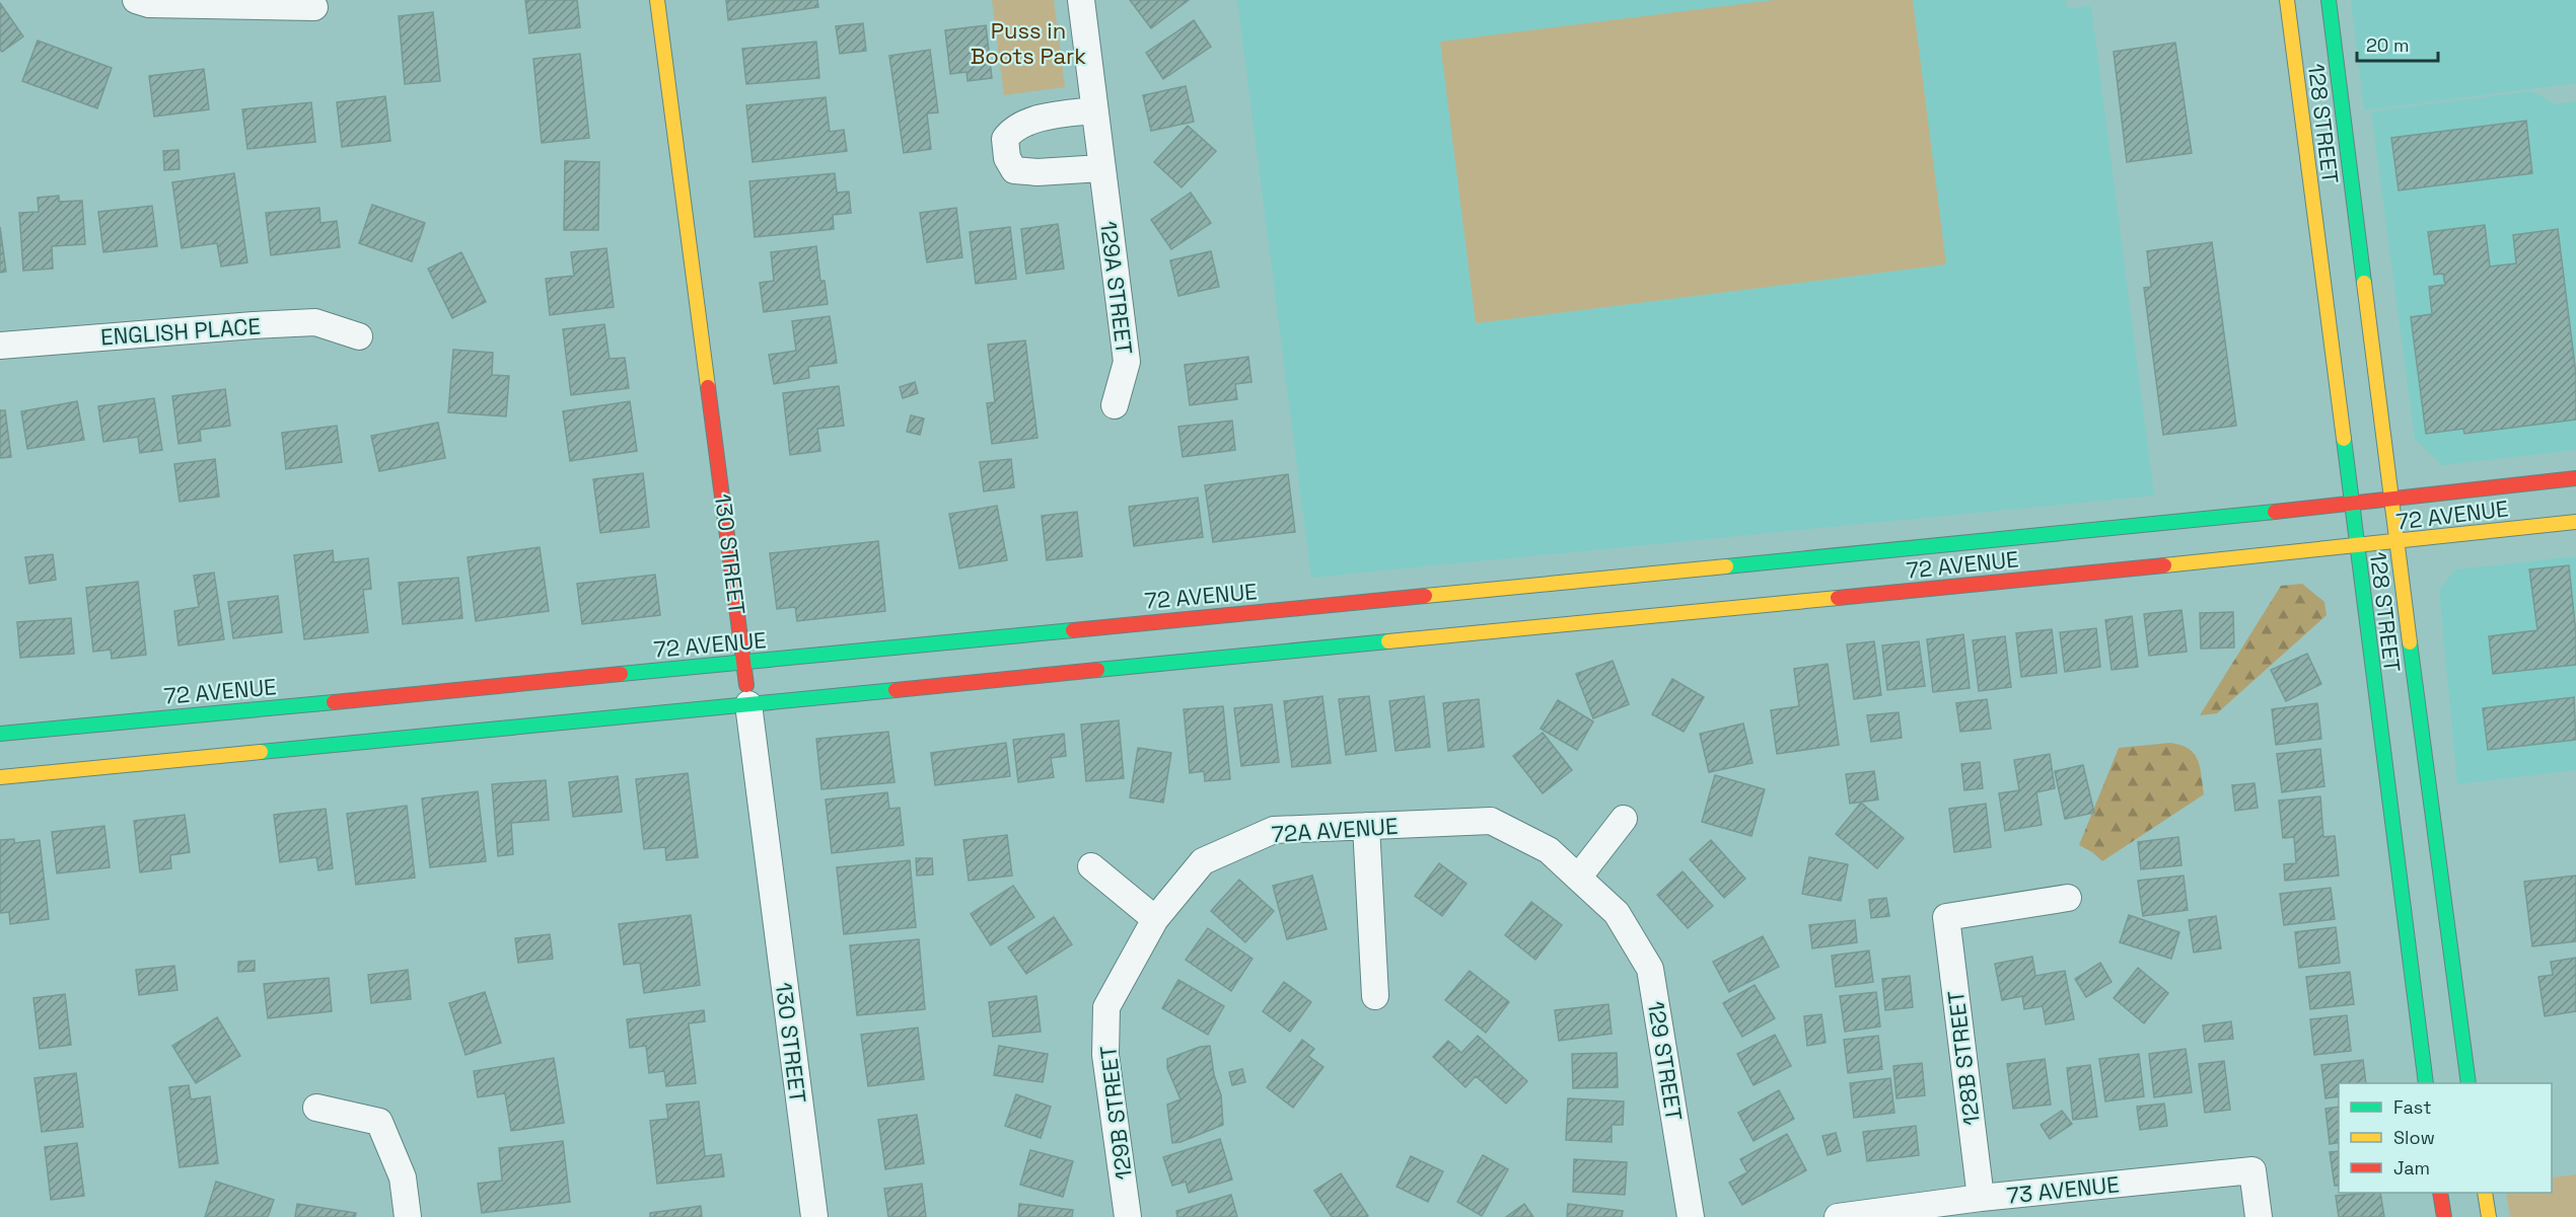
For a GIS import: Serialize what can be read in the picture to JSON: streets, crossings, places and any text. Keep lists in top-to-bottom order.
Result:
{
  "streets": {
    "main road": ["128 STREET", "72 AVENUE", "130 STREET"],
    "street": [
      "129A STREET",
      "ENGLISH PLACE",
      "72A AVENUE",
      "128B STREET",
      "129 STREET",
      "129B STREET",
      "73 AVENUE"
    ]
  },
  "crossings": [
    ["128 STREET", "72 AVENUE"],
    ["72 AVENUE", "130 STREET"],
    ["72A AVENUE", "129 STREET"],
    ["72A AVENUE", "129B STREET"],
    ["128B STREET", "73 AVENUE"]
  ],
  "parks": ["Puss in Boots Park"],
  "legend": ["Fast", "Slow", "Jam"],
  "scale_bar": "20 m"
}
